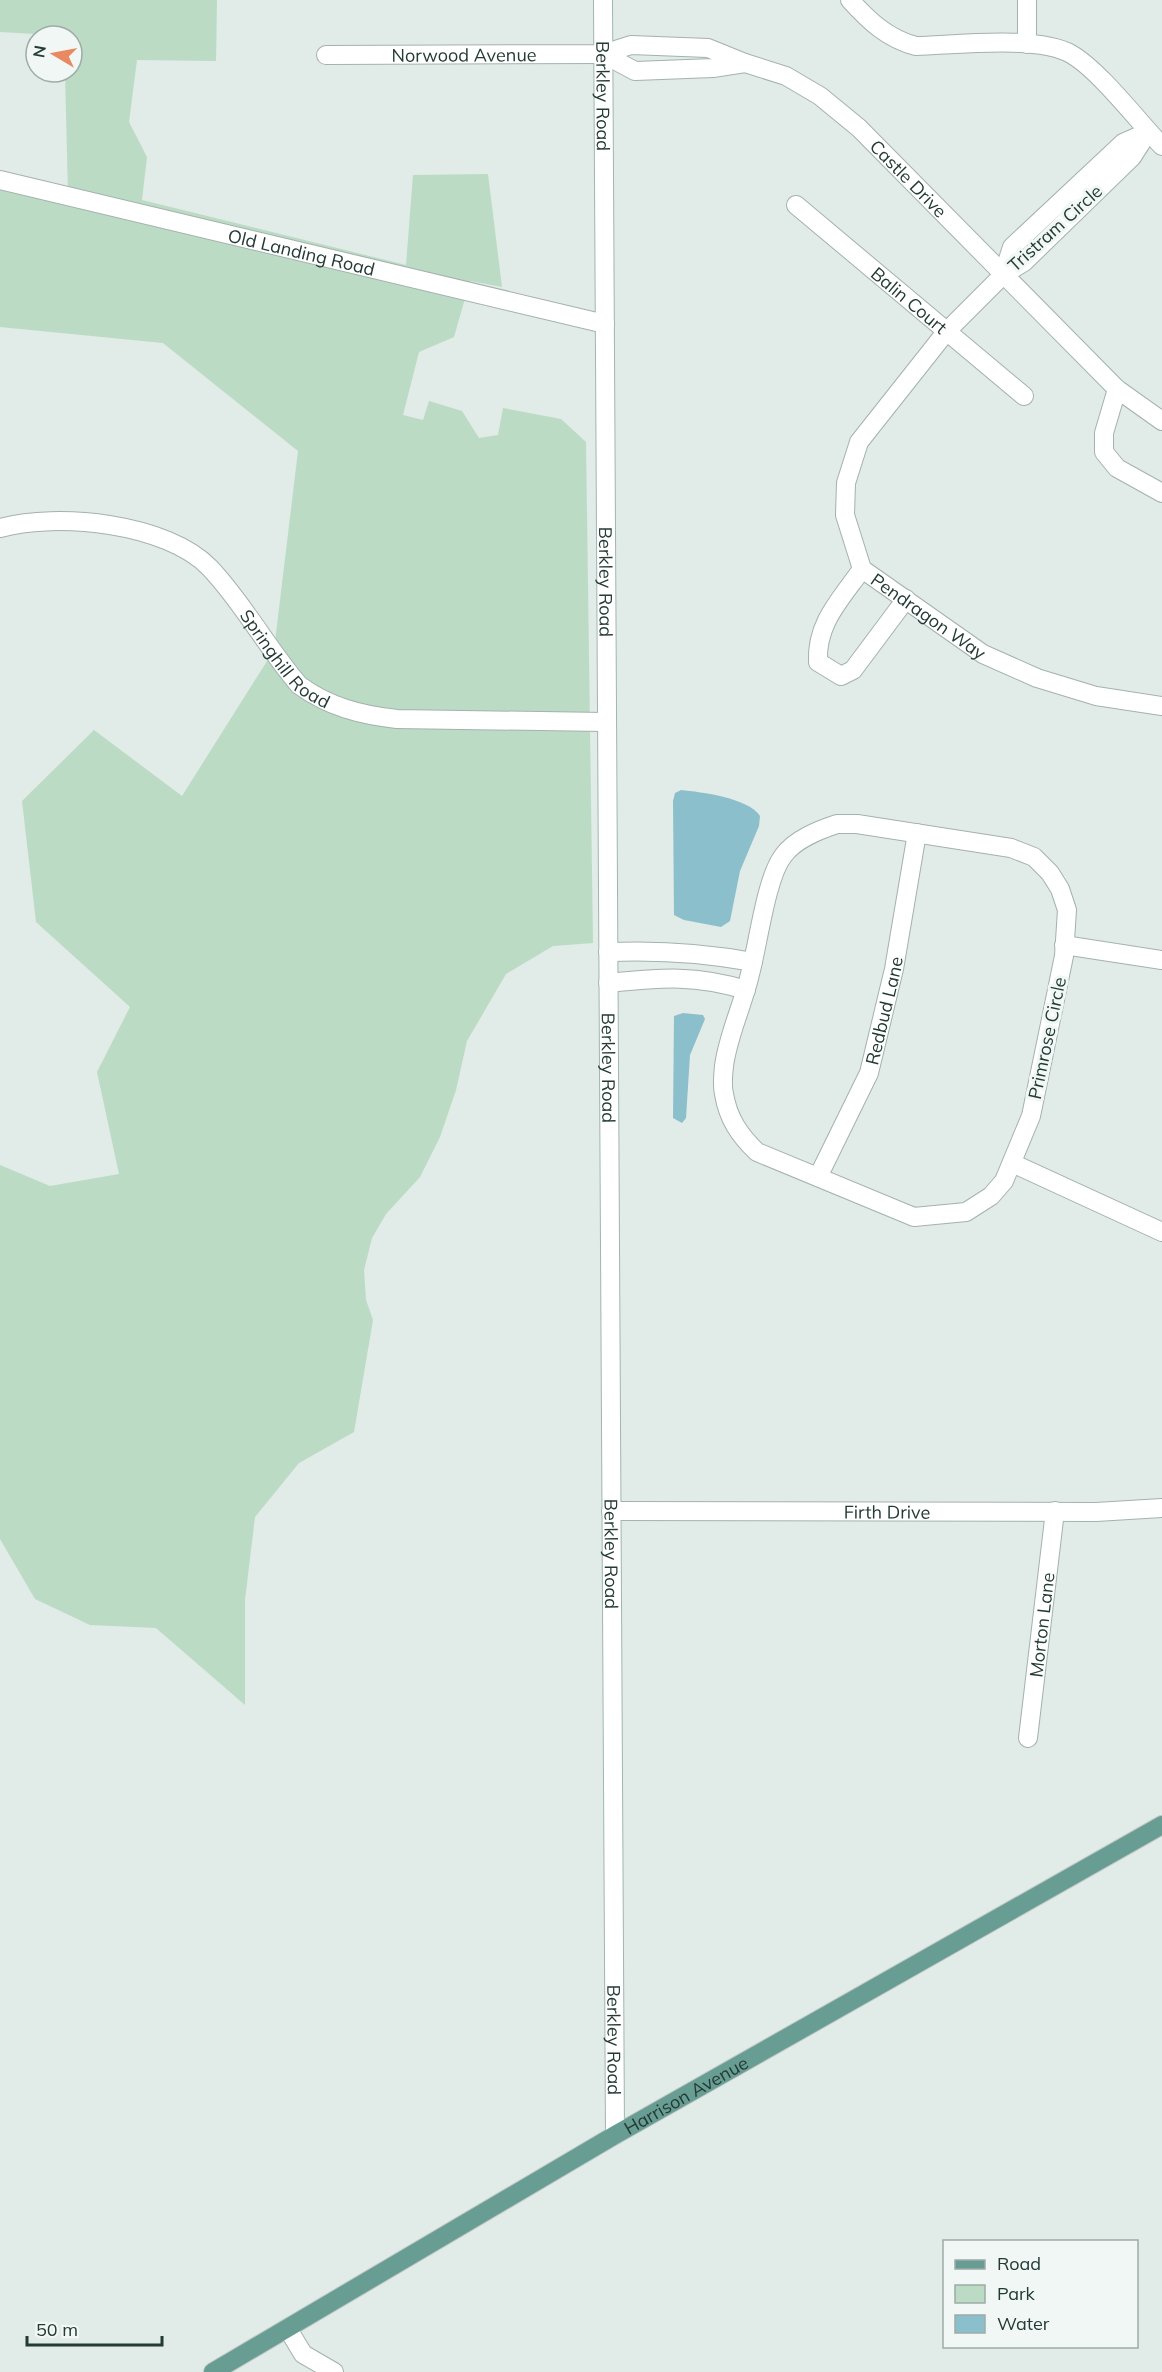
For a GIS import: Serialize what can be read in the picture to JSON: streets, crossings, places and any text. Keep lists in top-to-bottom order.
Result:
{
  "streets": {
    "main road": ["Harrison Avenue"],
    "street": [
      "Norwood Avenue",
      "Berkley Road",
      "Castle Drive",
      "Tristram Circle",
      "Old Landing Road",
      "Balin Court",
      "Pendragon Way",
      "Springhill Road",
      "Redbud Lane",
      "Primrose Circle",
      "Firth Drive",
      "Morton Lane"
    ]
  },
  "crossings": [
    ["Norwood Avenue", "Berkley Road"],
    ["Norwood Avenue", "Castle Drive"],
    ["Berkley Road", "Castle Drive"],
    ["Berkley Road", "Old Landing Road"],
    ["Berkley Road", "Springhill Road"],
    ["Berkley Road", "Firth Drive"],
    ["Berkley Road", "Harrison Avenue"],
    ["Castle Drive", "Tristram Circle"],
    ["Castle Drive", "Pendragon Way"],
    ["Tristram Circle", "Pendragon Way"],
    ["Balin Court", "Pendragon Way"],
    ["Redbud Lane", "Primrose Circle"],
    ["Firth Drive", "Morton Lane"]
  ],
  "legend": ["Road", "Park", "Water"],
  "scale_bar": "50 m",
  "north": "left"
}
